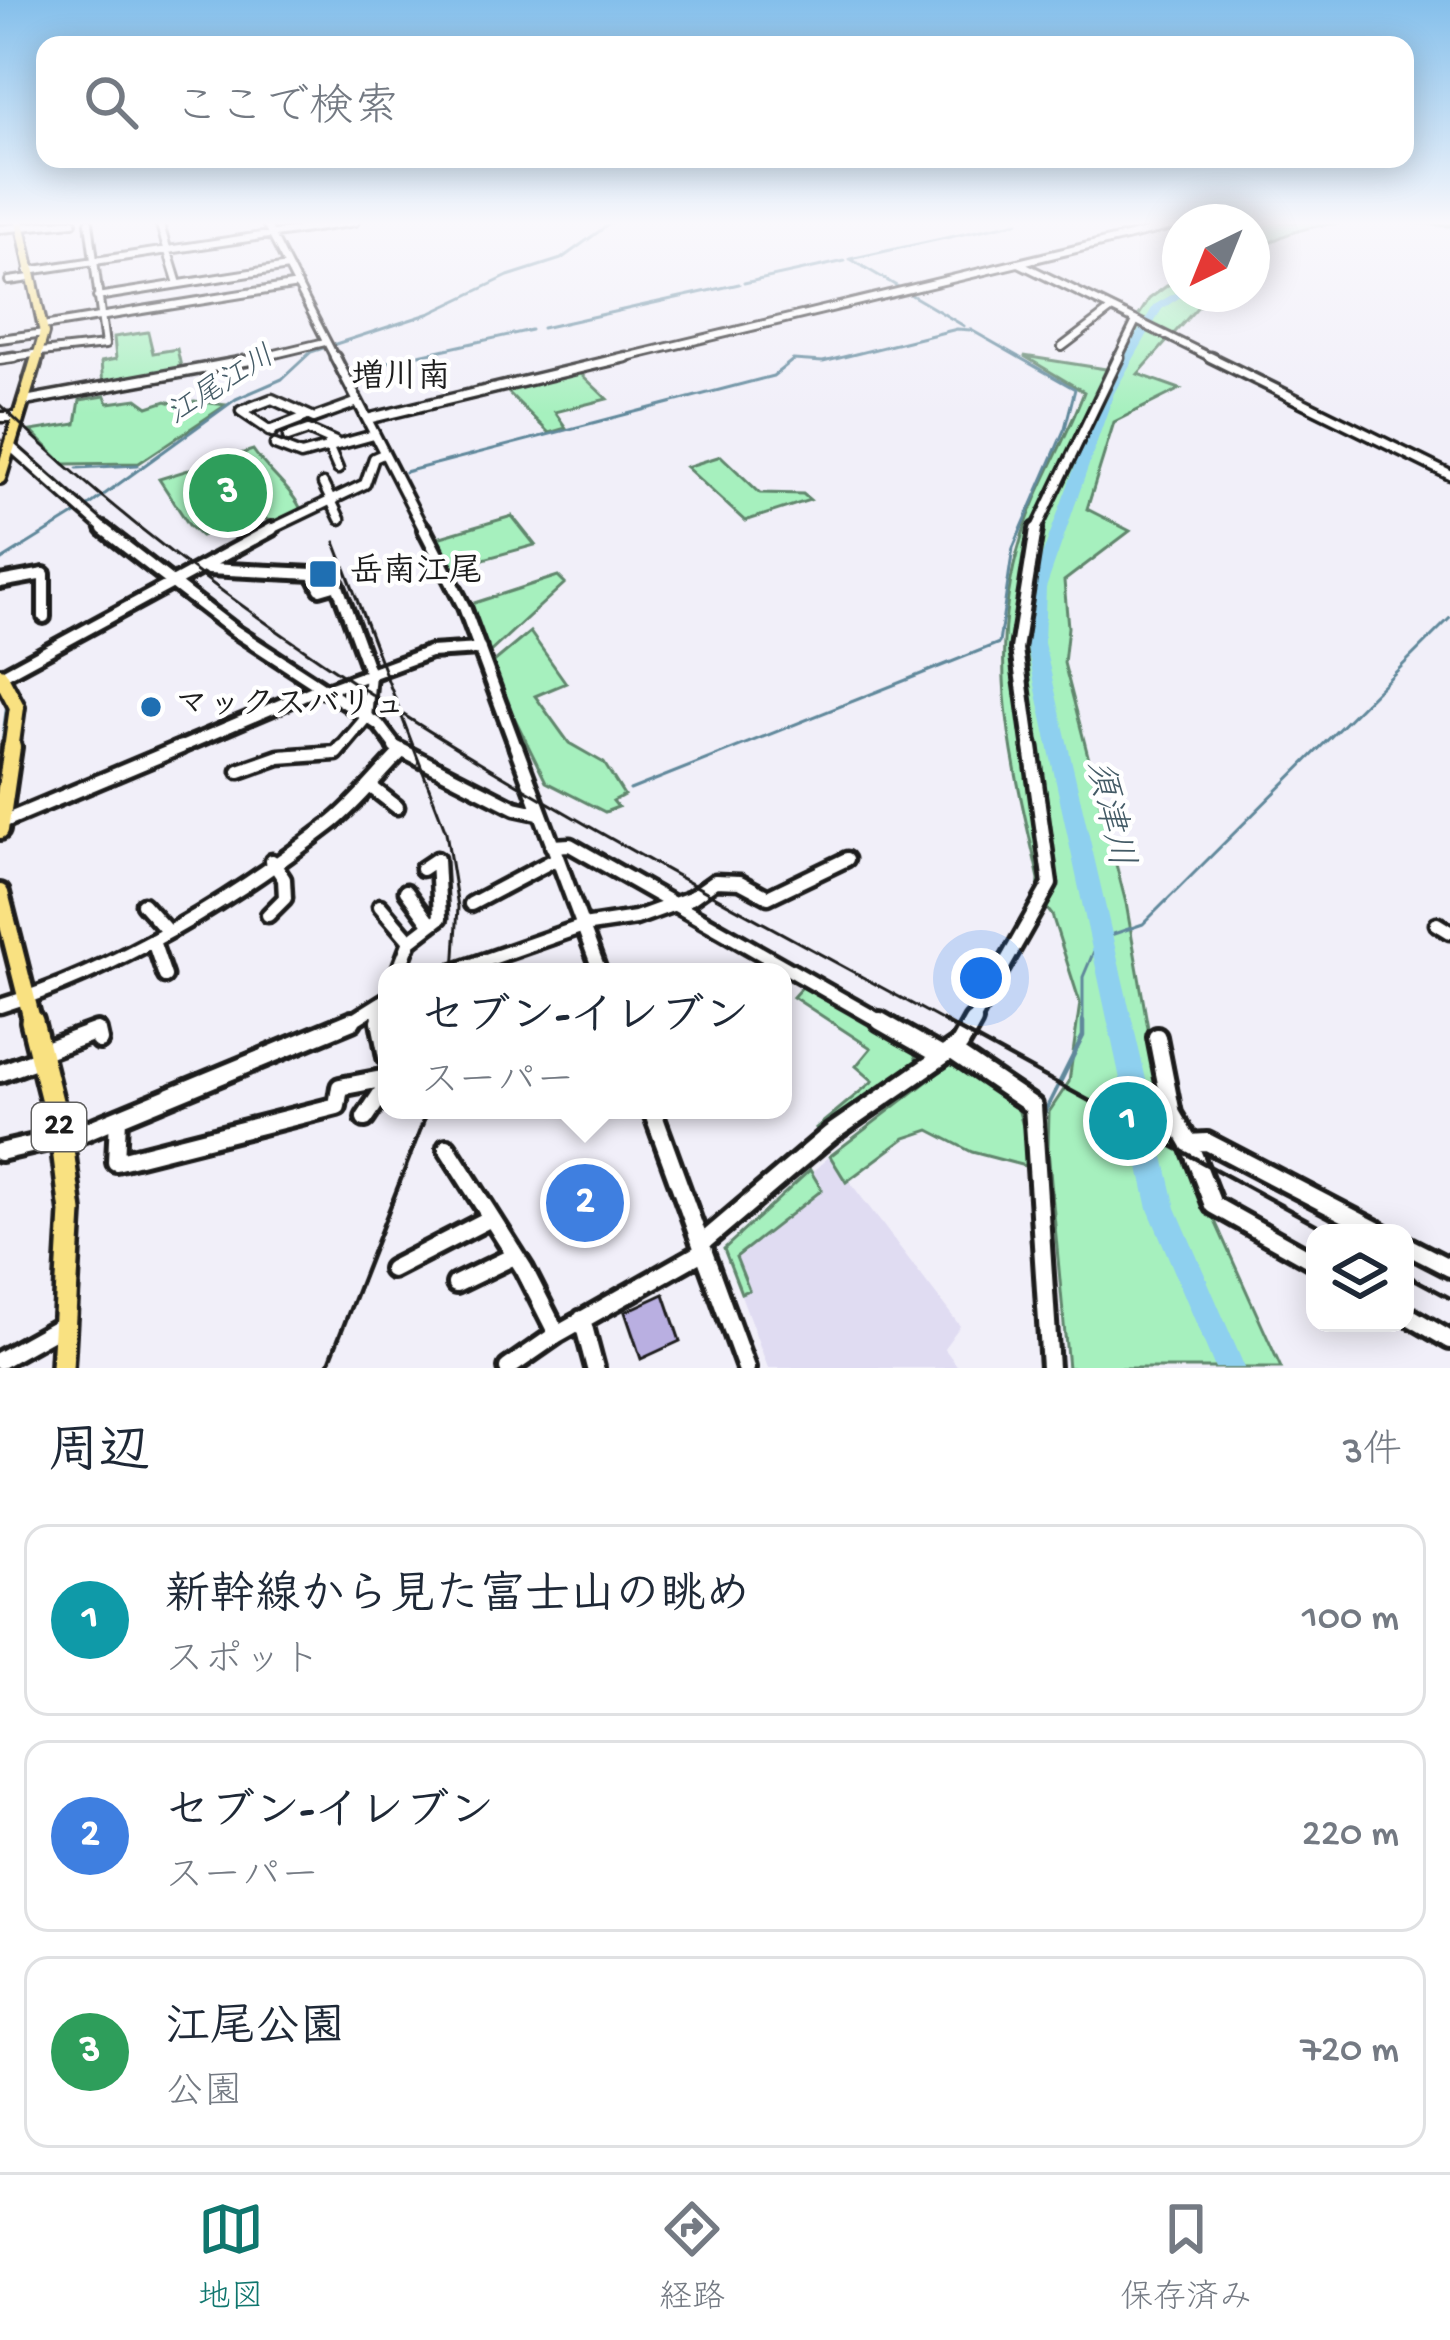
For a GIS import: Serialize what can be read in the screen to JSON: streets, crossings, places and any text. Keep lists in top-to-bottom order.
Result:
{
  "streets": {
    "main road": ["22"]
  },
  "districts": ["増川南"],
  "water": ["江尾江川", "須津川"],
  "places": {
    "transit": ["岳南江尾"],
    "other": ["マックスバリュ"]
  },
  "north": "bottom left",
  "page": {
    "search": "ここで検索",
    "pins": ["3", "1", "2"],
    "popup": ["セブン-イレブン", "スーパー"],
    "heading": ["周辺", "3件"],
    "list": [
      {
        "mark": "1",
        "name": "新幹線から見た富士山の眺め",
        "note": "スポット",
        "value": "100 m"
      },
      {
        "mark": "2",
        "name": "セブン-イレブン",
        "note": "スーパー",
        "value": "220 m"
      },
      {
        "mark": "3",
        "name": "江尾公園",
        "note": "公園",
        "value": "720 m"
      }
    ],
    "nav": ["地図", "経路", "保存済み"]
  }
}
